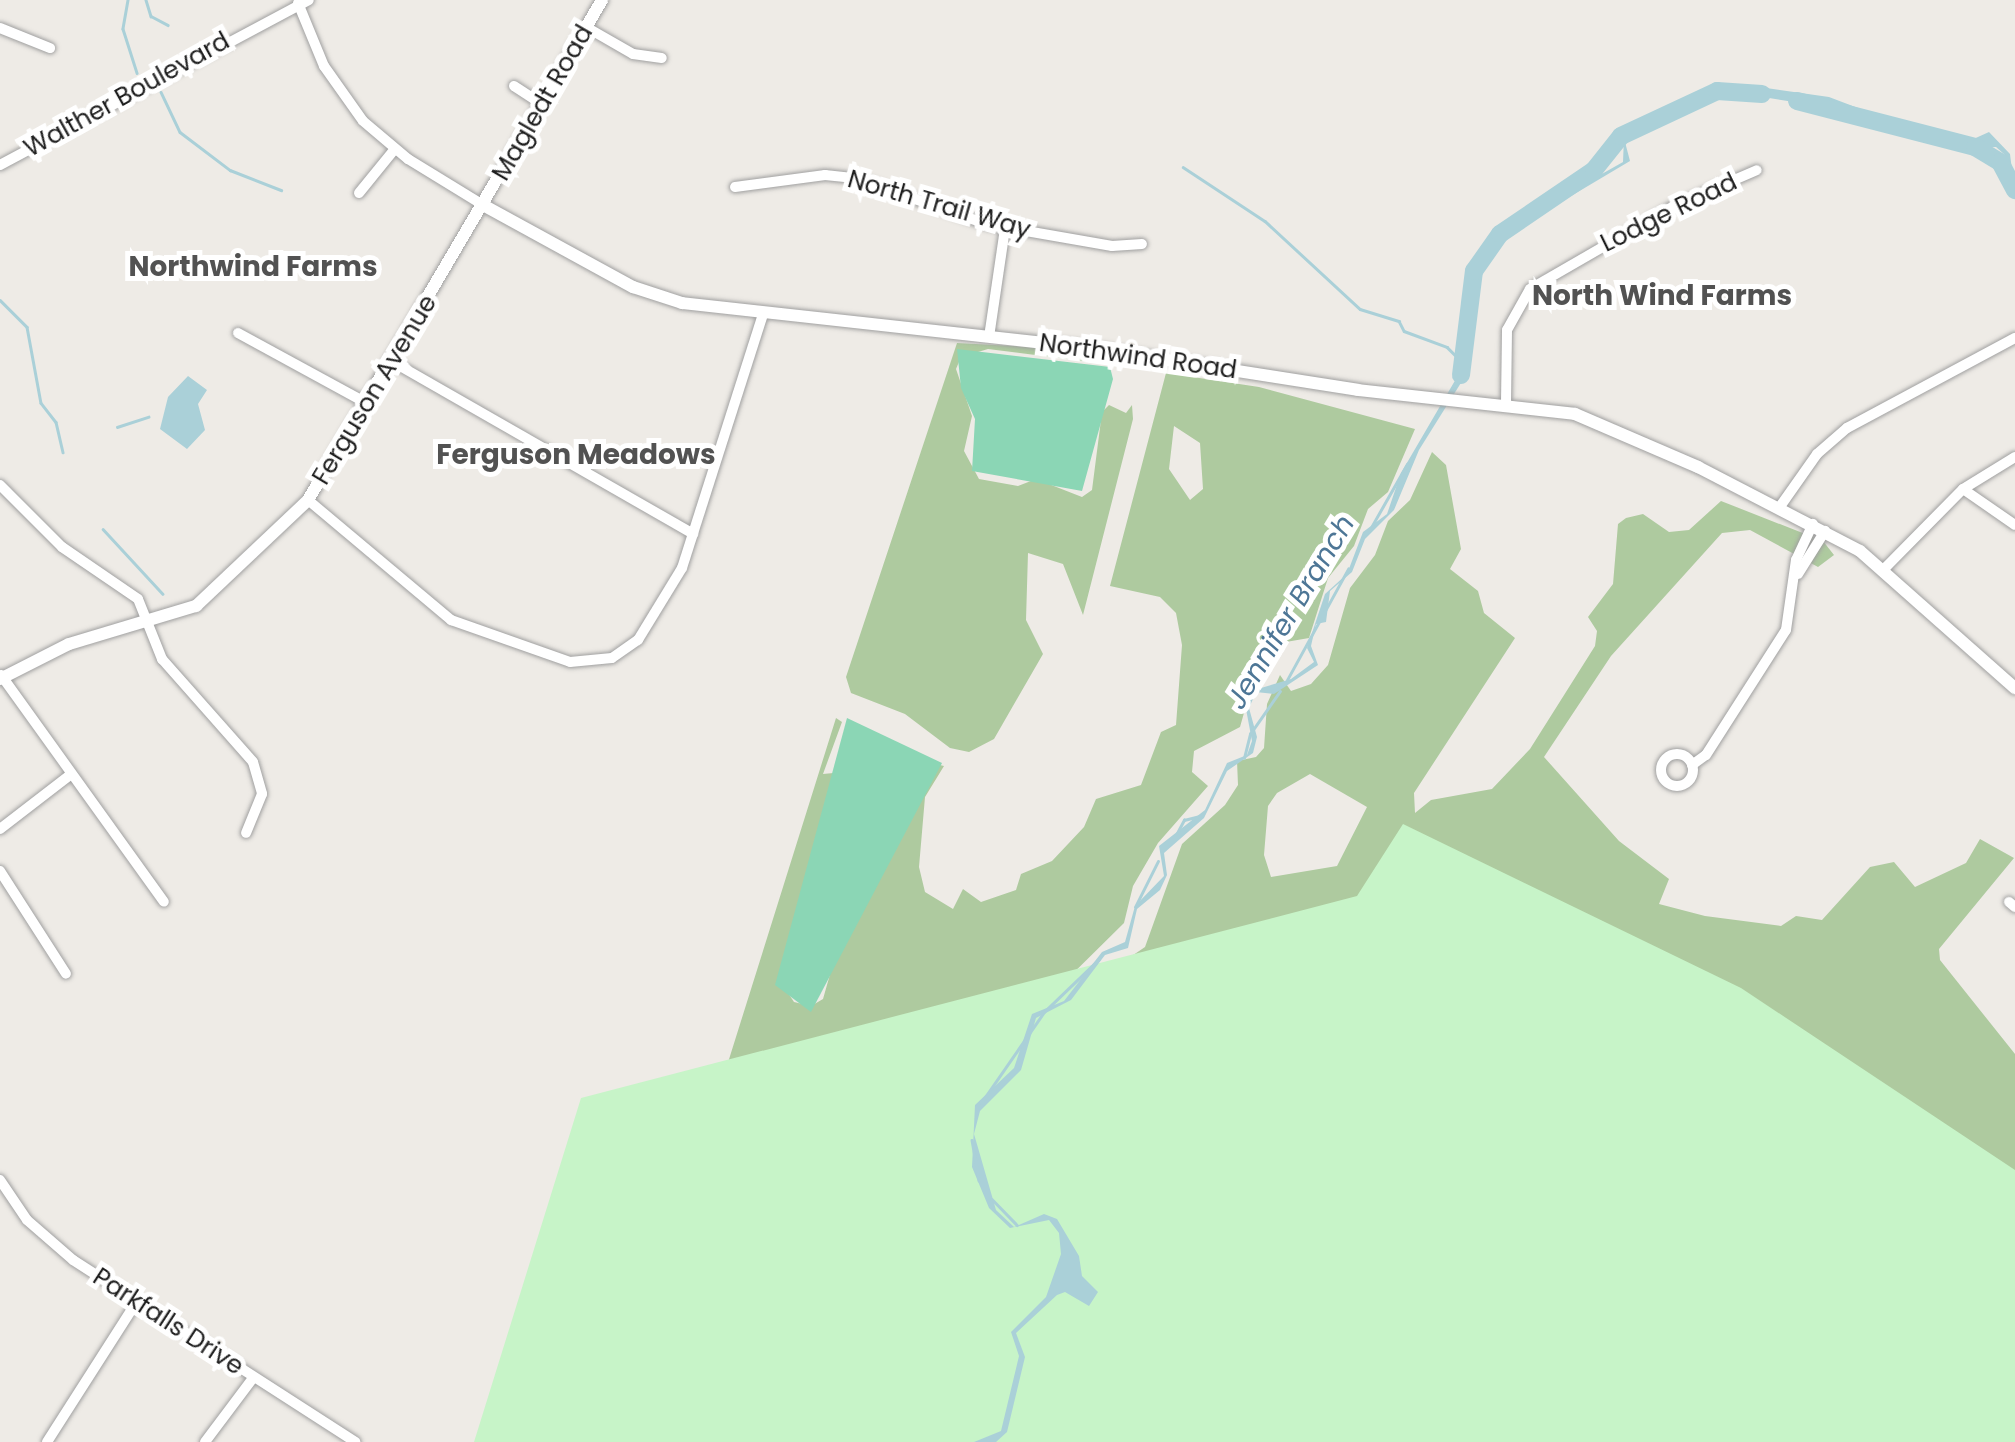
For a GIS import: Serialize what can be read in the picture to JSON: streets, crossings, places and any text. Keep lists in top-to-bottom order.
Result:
{
  "streets": {
    "street": [
      "Walther Boulevard",
      "Magledt Road",
      "North Trail Way",
      "Lodge Road",
      "Northwind Road",
      "Ferguson Avenue",
      "Parkfalls Drive"
    ]
  },
  "crossings": [
    ["Walther Boulevard", "Northwind Road"],
    ["Magledt Road", "Northwind Road"],
    ["Magledt Road", "Ferguson Avenue"],
    ["Lodge Road", "Northwind Road"],
    ["Northwind Road", "Ferguson Avenue"]
  ],
  "districts": ["Northwind Farms", "North Wind Farms", "Ferguson Meadows"],
  "water": ["Jennifer Branch"]
}
